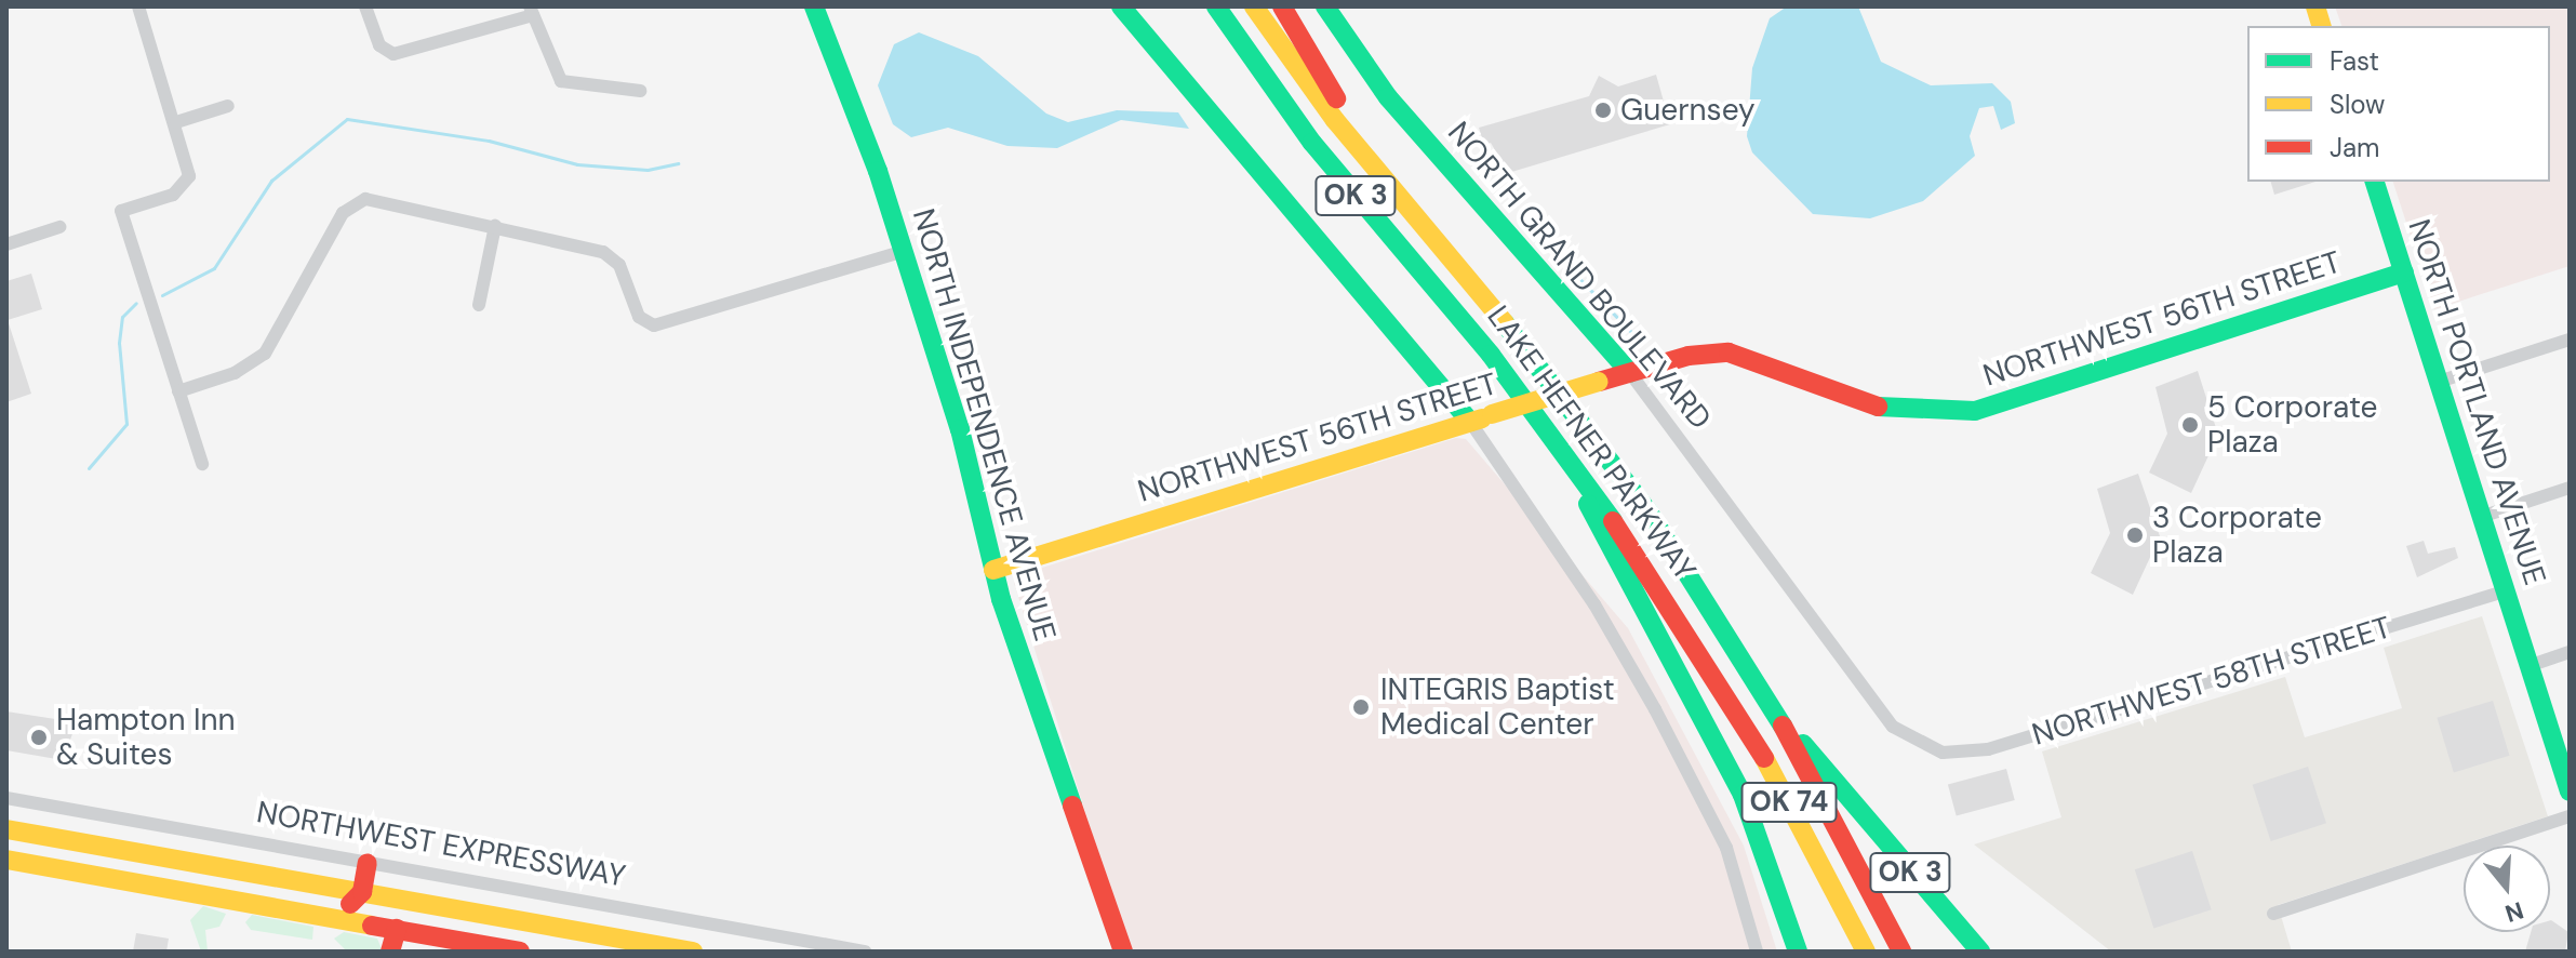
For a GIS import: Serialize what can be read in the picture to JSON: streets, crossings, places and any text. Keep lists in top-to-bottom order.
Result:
{
  "streets": {
    "main road": [
      "OK 3",
      "NORTH GRAND BOULEVARD",
      "NORTHWEST 56TH STREET",
      "NORTH PORTLAND AVENUE",
      "NORTH INDEPENDENCE AVENUE",
      "LAKE HEFNER PARKWAY",
      "OK 74",
      "NORTHWEST EXPRESSWAY"
    ],
    "street": ["NORTHWEST 58TH STREET"]
  },
  "crossings": [
    ["OK 3", "LAKE HEFNER PARKWAY"],
    ["NORTH GRAND BOULEVARD", "NORTHWEST 56TH STREET"],
    ["NORTH GRAND BOULEVARD", "NORTHWEST 58TH STREET"],
    ["NORTHWEST 56TH STREET", "NORTH PORTLAND AVENUE"],
    ["NORTHWEST 56TH STREET", "NORTH INDEPENDENCE AVENUE"],
    ["NORTH PORTLAND AVENUE", "NORTHWEST 58TH STREET"]
  ],
  "places": [
    "Guernsey",
    "5 Corporate Plaza",
    "3 Corporate Plaza",
    "INTEGRIS Baptist Medical Center",
    "Hampton Inn & Suites"
  ],
  "legend": ["Fast", "Slow", "Jam"],
  "north": "bottom"
}
